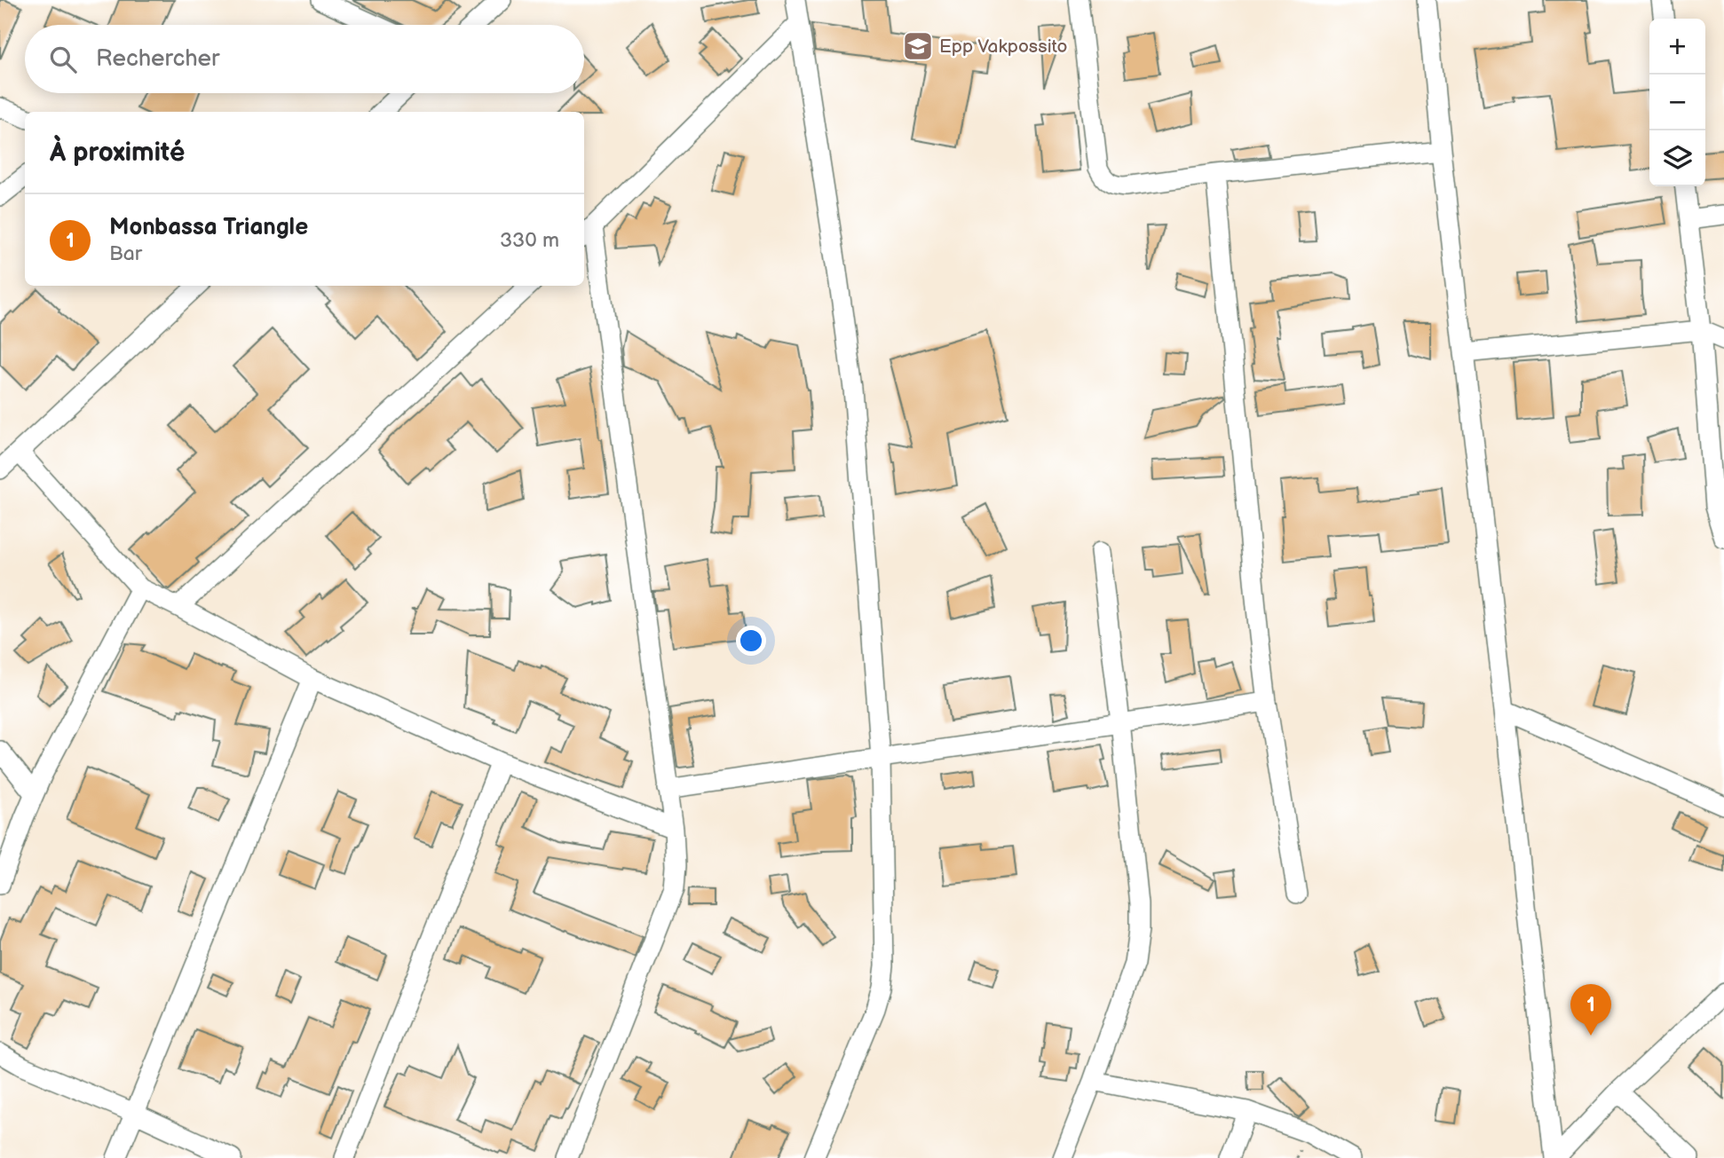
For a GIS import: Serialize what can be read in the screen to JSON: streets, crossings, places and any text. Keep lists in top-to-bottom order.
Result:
{
  "places": {
    "school or university": ["Epp Vakpossito"]
  },
  "page": {
    "map_buttons": ["+", "−"],
    "search": "Rechercher",
    "heading": "À proximité",
    "list": [
      {
        "mark": "1",
        "name": "Monbassa Triangle",
        "note": "Bar",
        "value": "330 m"
      }
    ],
    "pins": "1"
  }
}
